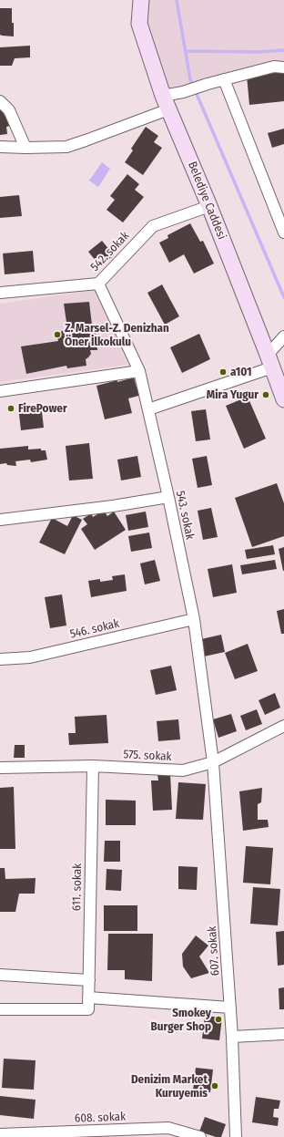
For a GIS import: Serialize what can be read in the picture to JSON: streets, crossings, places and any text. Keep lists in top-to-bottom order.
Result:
{
  "streets": {
    "main road": ["Belediye Caddesi"],
    "street": [
      "542. sokak",
      "543. sokak",
      "546. sokak",
      "575. sokak",
      "611. sokak",
      "607. sokak",
      "608. sokak"
    ]
  },
  "crossings": [
    ["Belediye Caddesi", "542. sokak"],
    ["542. sokak", "543. sokak"],
    ["543. sokak", "546. sokak"],
    ["543. sokak", "575. sokak"],
    ["543. sokak", "607. sokak"],
    ["575. sokak", "611. sokak"],
    ["575. sokak", "607. sokak"]
  ],
  "places": [
    "Z. Marsel-Z. Denizhan Öner İlkokulu",
    "a101",
    "Mira Yugur",
    "FirePower",
    "Smokey Burger Shop",
    "Denizim Market Kuruyemis"
  ]
}
